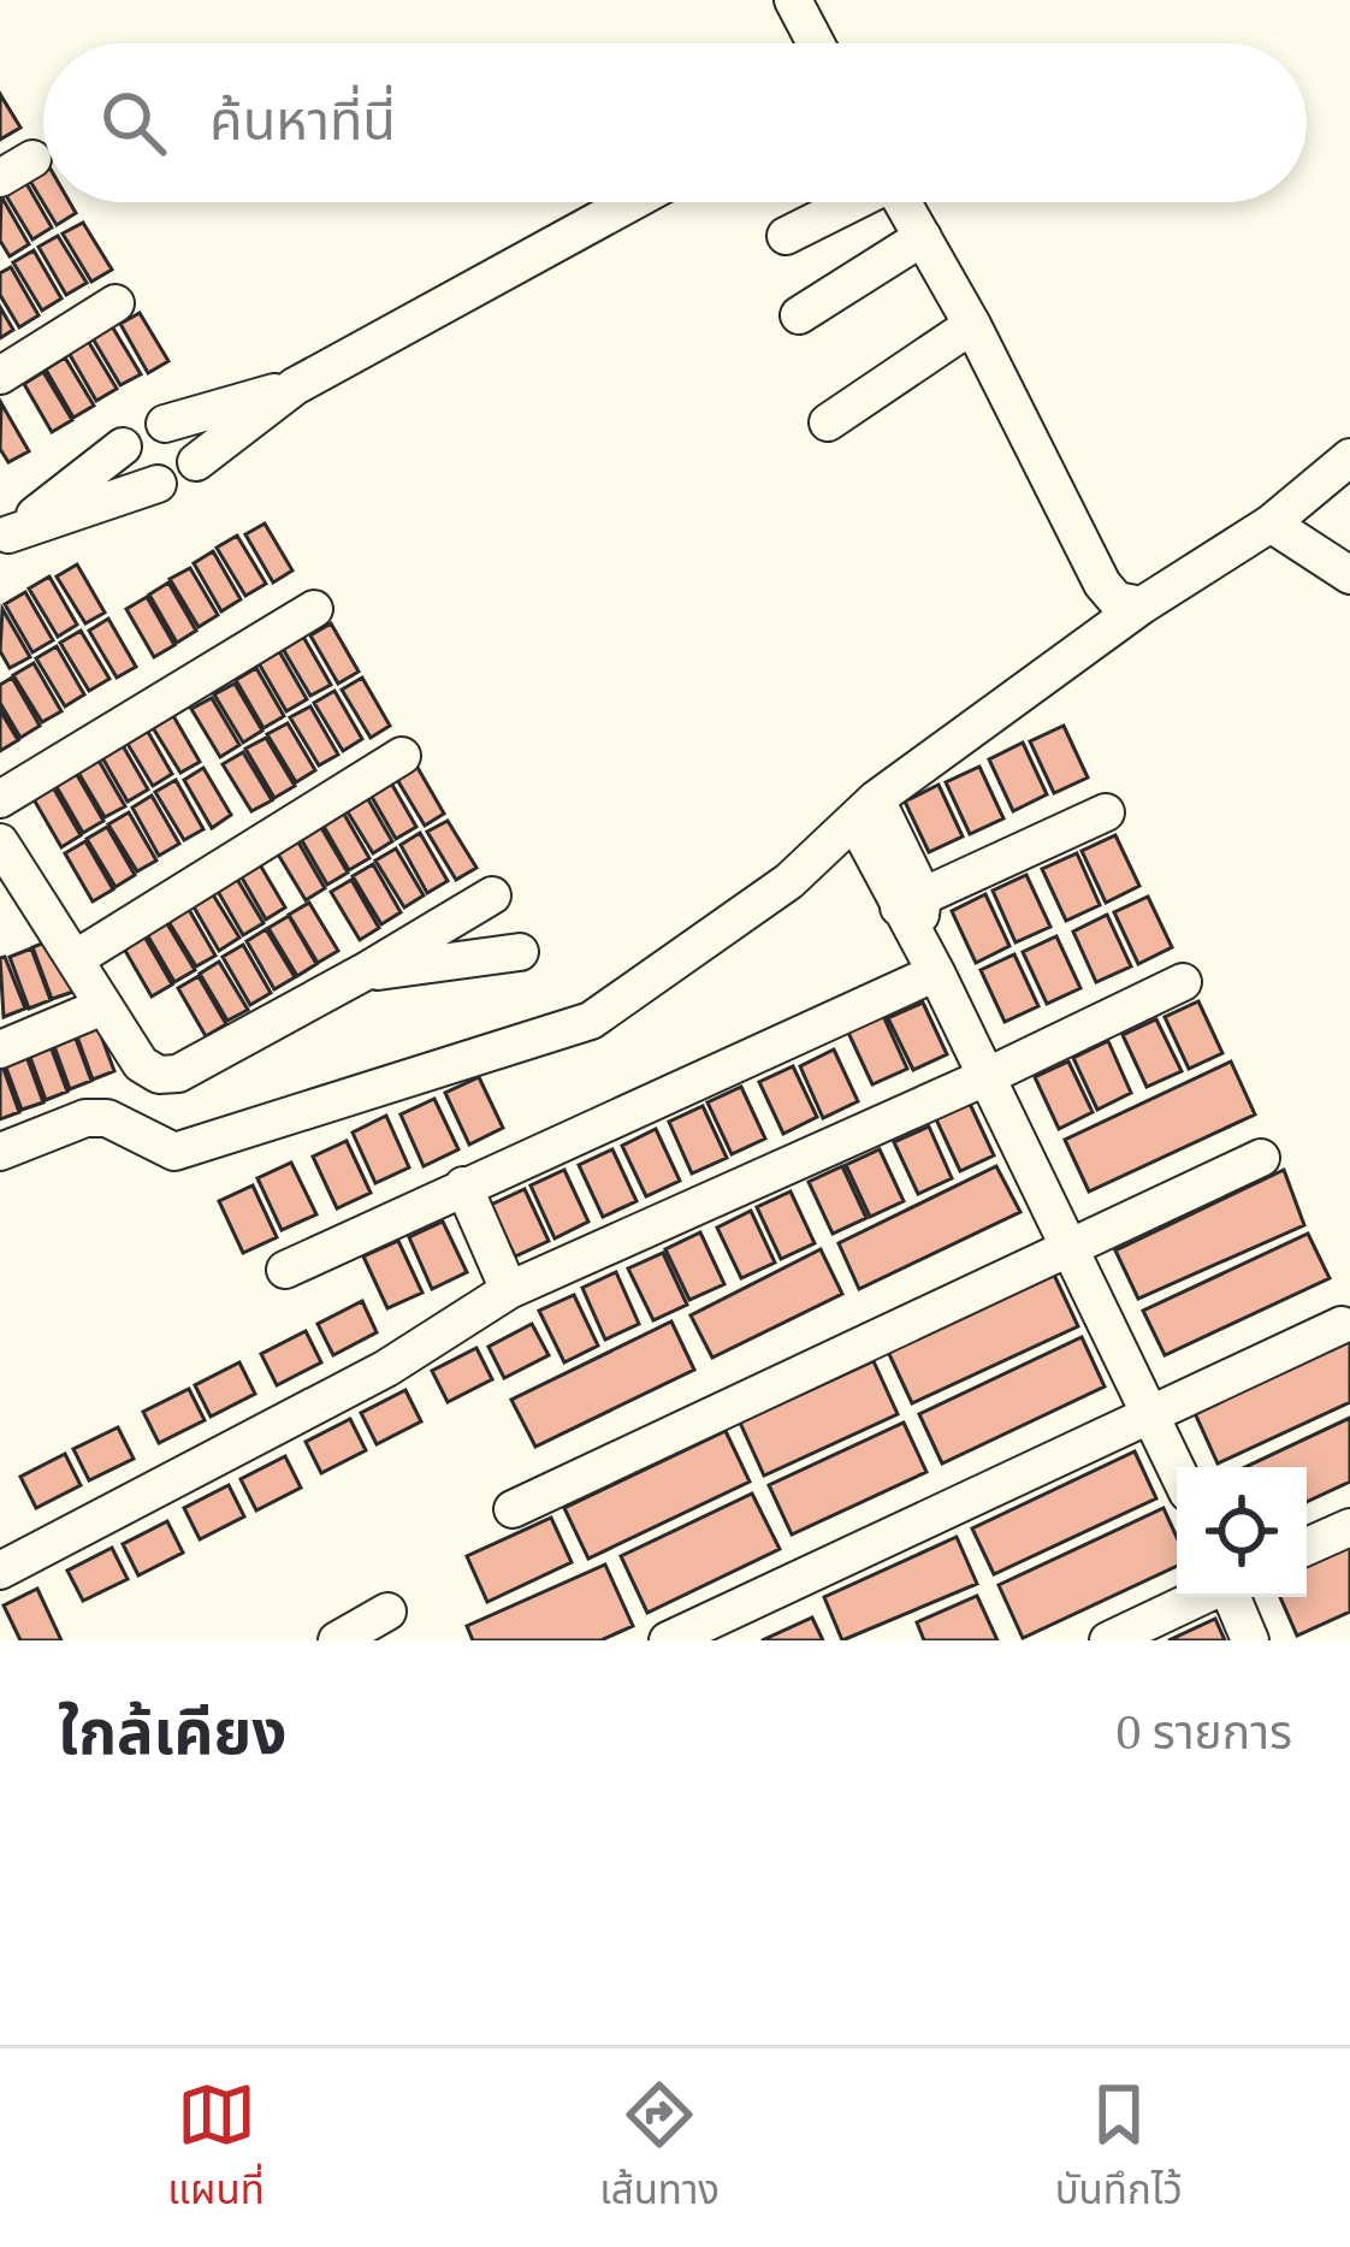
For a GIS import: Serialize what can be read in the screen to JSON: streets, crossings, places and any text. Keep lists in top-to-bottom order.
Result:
{
  "page": {
    "search": "ค้นหาที่นี่",
    "heading": ["ใกล้เคียง", "0 รายการ"],
    "nav": ["แผนที่", "เส้นทาง", "บันทึกไว้"]
  }
}
